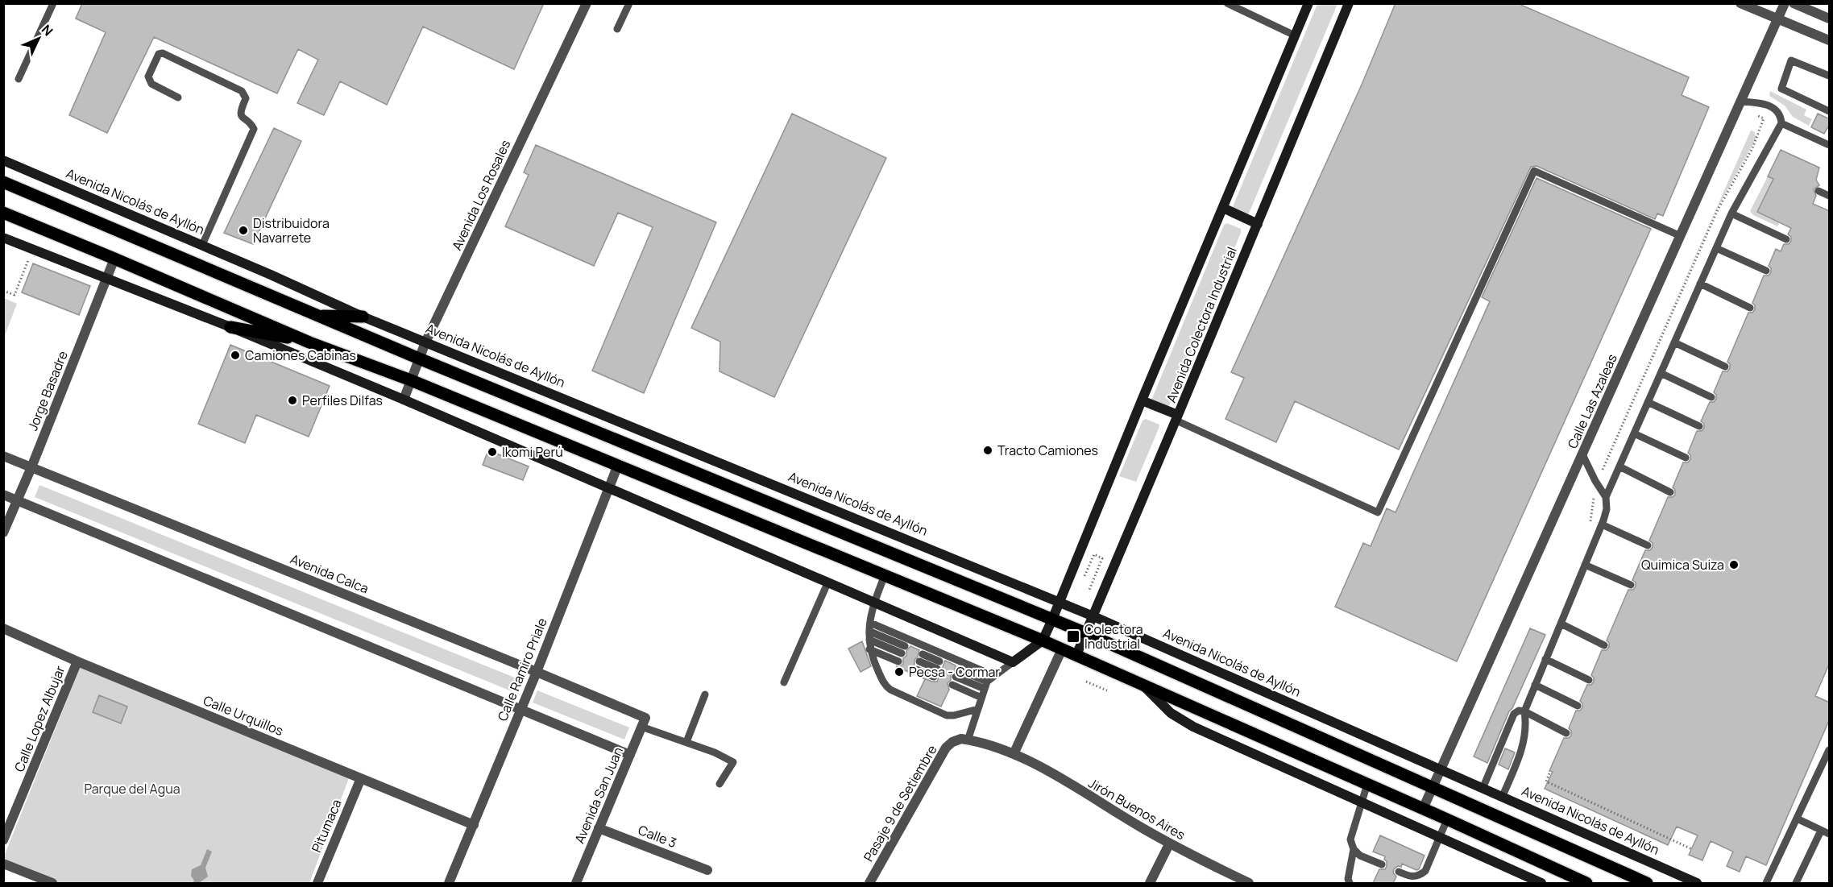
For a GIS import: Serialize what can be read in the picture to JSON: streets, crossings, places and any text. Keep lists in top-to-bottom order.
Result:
{
  "streets": {
    "main road": ["Avenida Nicolás de Ayllón", "Avenida Colectora Industrial"],
    "street": [
      "Avenida Los Rosales",
      "Jorge Basadre",
      "Calle Las Azaleas",
      "Avenida Calca",
      "Calle Ramiro Priale",
      "Calle Urquillos",
      "Calle Lopez Albujar",
      "Avenida San Juan",
      "Pasaje 9 de Setiembre",
      "Jirón Buenos Aires",
      "Pitumaca",
      "Calle 3"
    ]
  },
  "crossings": [
    ["Avenida Los Rosales", "Avenida Nicolás de Ayllón"],
    ["Avenida Nicolás de Ayllón", "Avenida Colectora Industrial"],
    ["Avenida Nicolás de Ayllón", "Calle Las Azaleas"],
    ["Jorge Basadre", "Avenida Calca"],
    ["Avenida Calca", "Calle Ramiro Priale"],
    ["Avenida Calca", "Avenida San Juan"],
    ["Calle Ramiro Priale", "Calle Urquillos"],
    ["Calle Urquillos", "Calle Lopez Albujar"],
    ["Calle Urquillos", "Pitumaca"],
    ["Avenida San Juan", "Calle 3"]
  ],
  "parks": ["Parque del Agua"],
  "places": {
    "other": [
      "Distribuidora Navarrete",
      "Camiones Cabinas",
      "Perfiles Dilfas",
      "Tracto Camiones",
      "Ikomi Perú",
      "Quimica Suiza",
      "Pecsa - Cormar"
    ],
    "transit": ["Colectora Industrial"]
  },
  "north": "top right"
}
